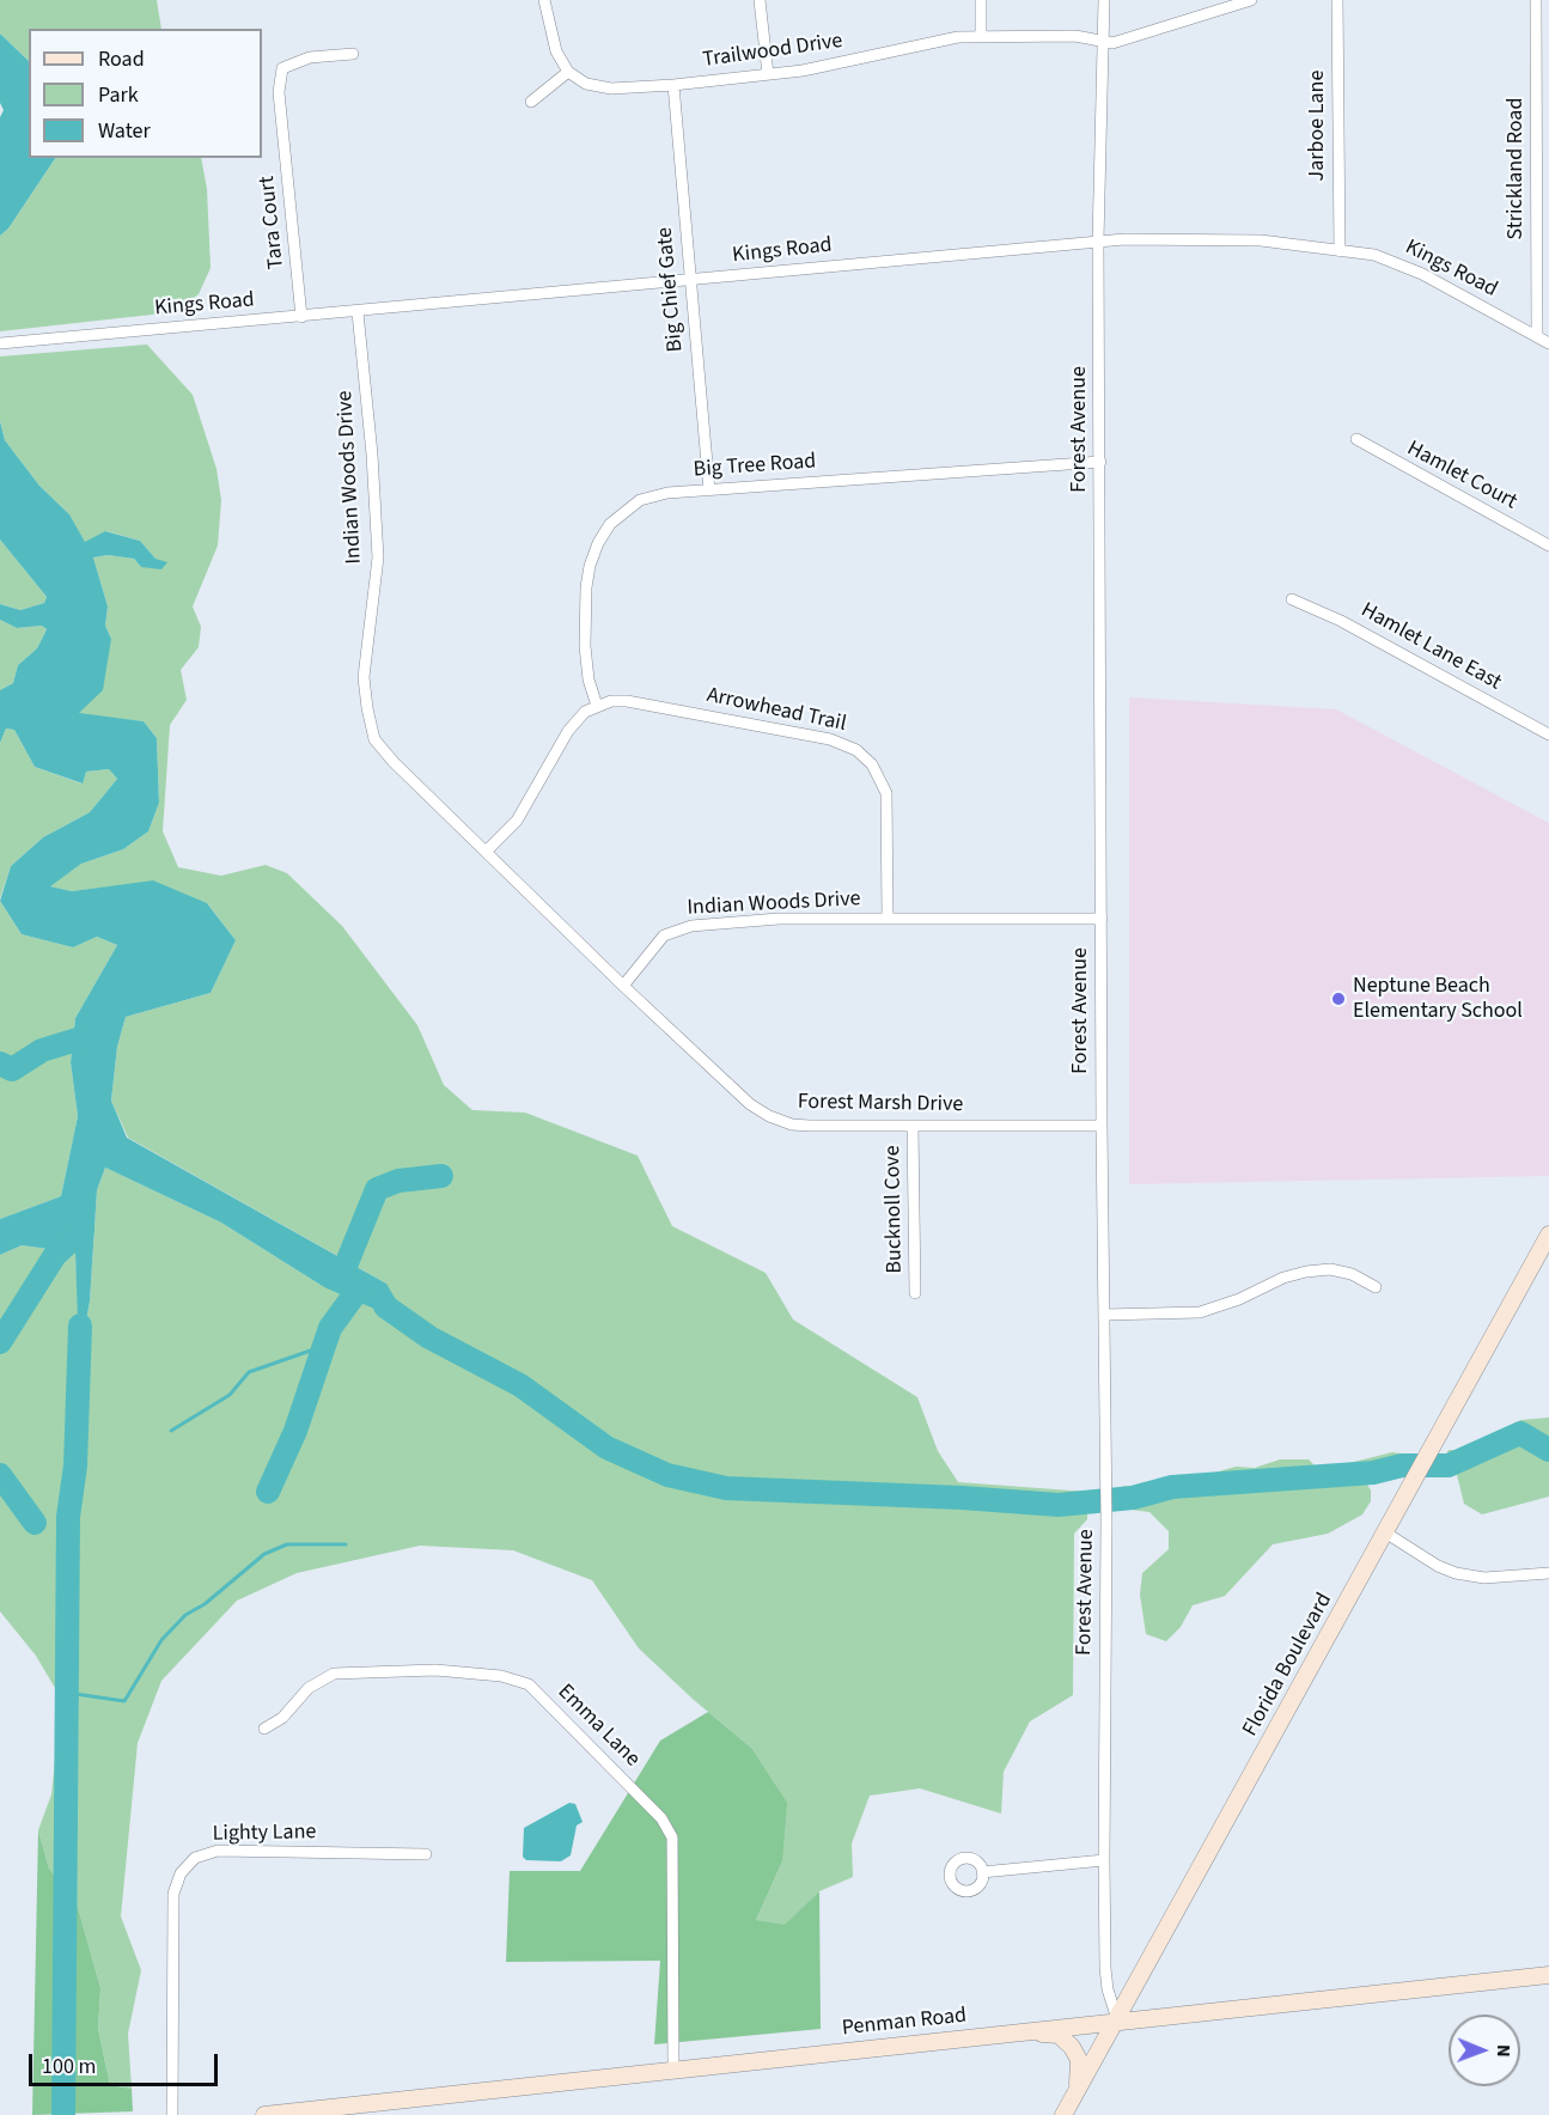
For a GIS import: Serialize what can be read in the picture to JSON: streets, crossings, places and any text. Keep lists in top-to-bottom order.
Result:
{
  "streets": {
    "street": [
      "Trailwood Drive",
      "Jarboe Lane",
      "Strickland Road",
      "Tara Court",
      "Kings Road",
      "Big Chief Gate",
      "Forest Avenue",
      "Big Tree Road",
      "Hamlet Court",
      "Indian Woods Drive",
      "Hamlet Lane East",
      "Arrowhead Trail",
      "Forest Marsh Drive",
      "Bucknoll Cove",
      "Florida Boulevard",
      "Emma Lane",
      "Lighty Lane",
      "Penman Road"
    ]
  },
  "crossings": [
    ["Trailwood Drive", "Big Chief Gate"],
    ["Trailwood Drive", "Forest Avenue"],
    ["Jarboe Lane", "Kings Road"],
    ["Strickland Road", "Kings Road"],
    ["Tara Court", "Kings Road"],
    ["Kings Road", "Big Chief Gate"],
    ["Kings Road", "Forest Avenue"],
    ["Kings Road", "Indian Woods Drive"],
    ["Big Chief Gate", "Big Tree Road"],
    ["Forest Avenue", "Big Tree Road"],
    ["Forest Avenue", "Indian Woods Drive"],
    ["Forest Avenue", "Forest Marsh Drive"],
    ["Forest Avenue", "Florida Boulevard"],
    ["Forest Avenue", "Penman Road"],
    ["Big Tree Road", "Arrowhead Trail"],
    ["Indian Woods Drive", "Arrowhead Trail"],
    ["Indian Woods Drive", "Forest Marsh Drive"],
    ["Forest Marsh Drive", "Bucknoll Cove"],
    ["Florida Boulevard", "Penman Road"],
    ["Emma Lane", "Penman Road"]
  ],
  "places": ["Neptune Beach Elementary School"],
  "legend": ["Road", "Park", "Water"],
  "scale_bar": "100 m",
  "north": "right"
}
